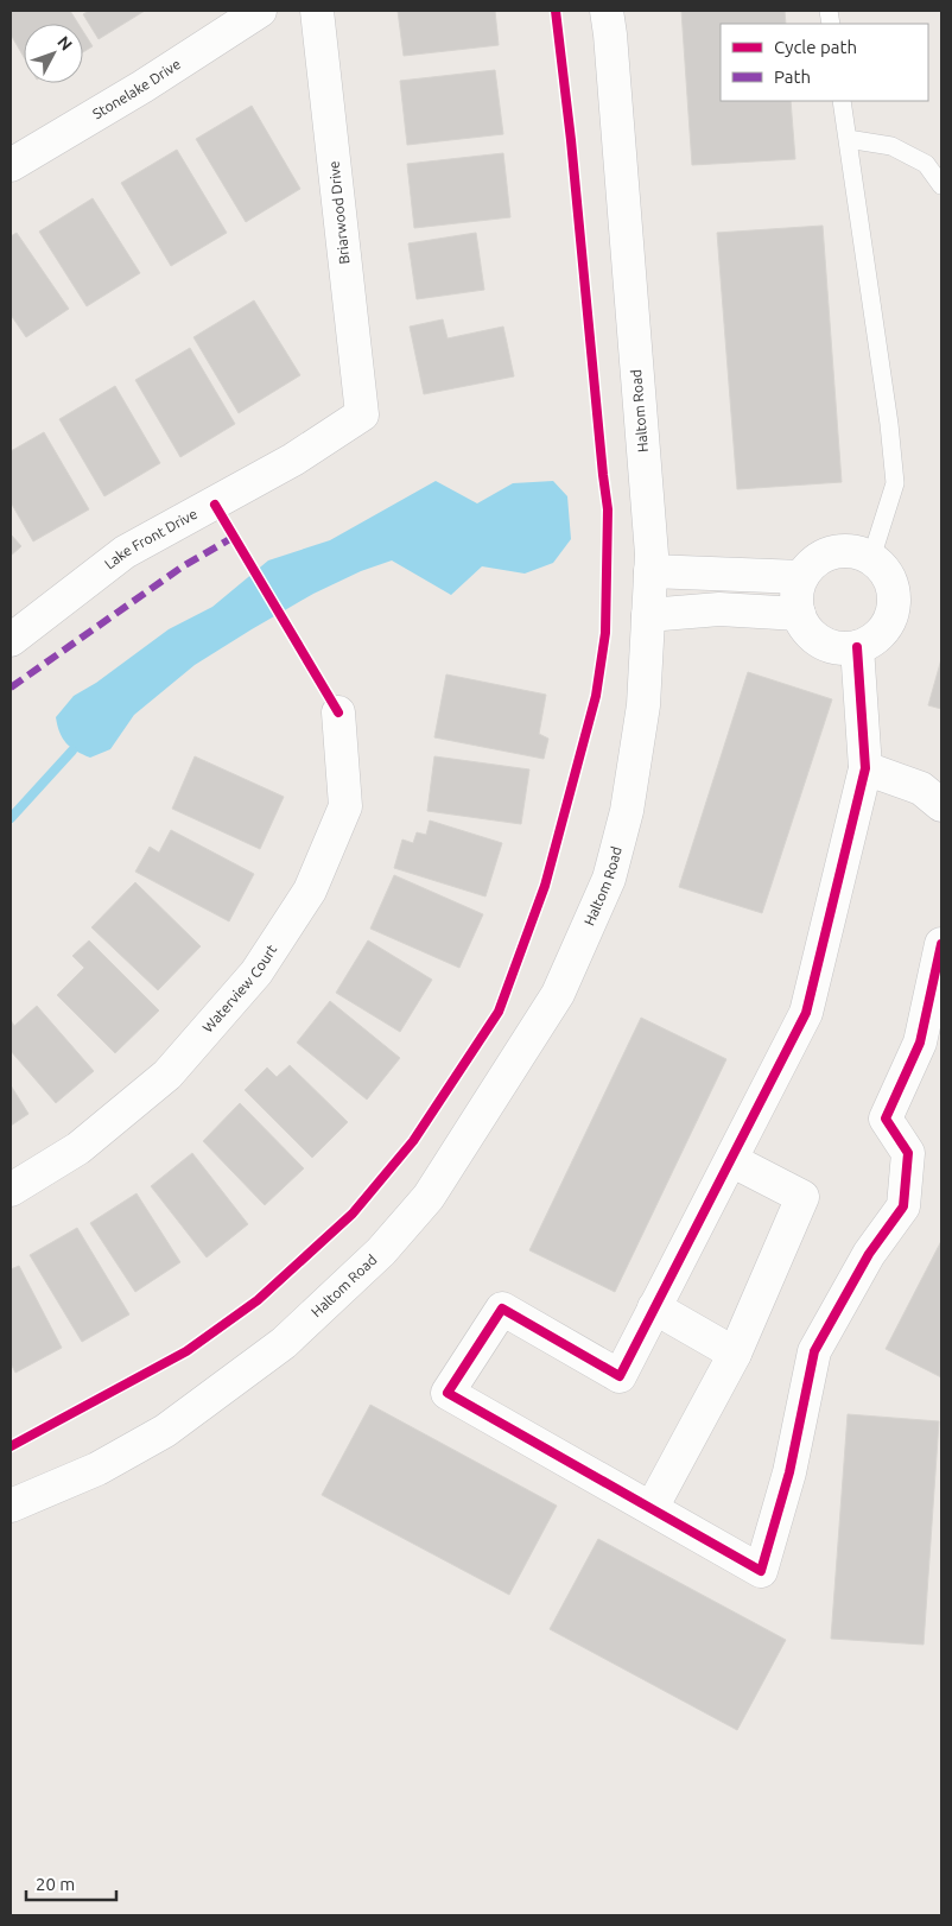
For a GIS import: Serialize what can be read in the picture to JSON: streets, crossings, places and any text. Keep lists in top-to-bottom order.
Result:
{
  "streets": {
    "street": [
      "Stonelake Drive",
      "Briarwood Drive",
      "Haltom Road",
      "Lake Front Drive",
      "Waterview Court"
    ]
  },
  "crossings": [
    ["Briarwood Drive", "Lake Front Drive"]
  ],
  "legend": ["Cycle path", "Path"],
  "scale_bar": "20 m",
  "north": "top right"
}
